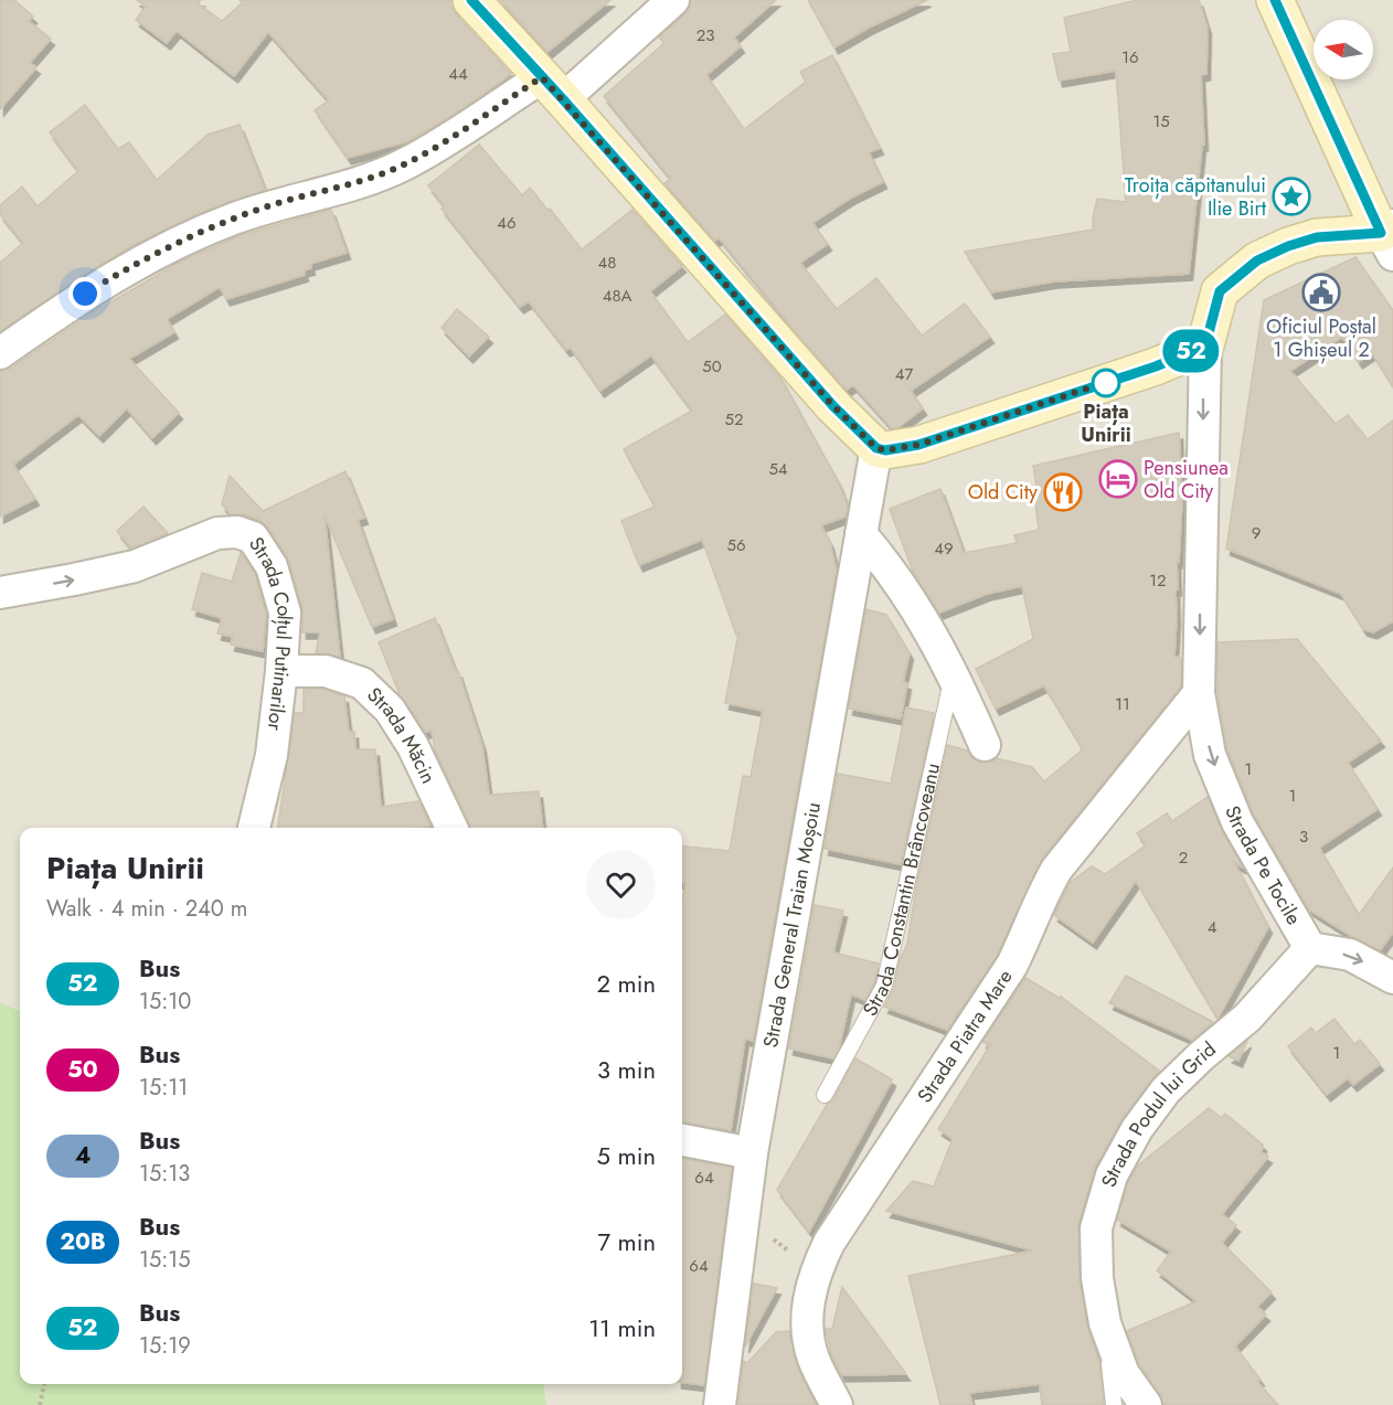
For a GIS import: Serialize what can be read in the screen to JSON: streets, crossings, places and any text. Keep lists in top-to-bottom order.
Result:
{
  "streets": {
    "street": [
      "Strada Colțul Putinarilor",
      "Strada Măcin",
      "Strada Pe Tocile",
      "Strada General Traian Moșoiu",
      "Strada Piatra Mare",
      "Strada Podul lui Grid"
    ],
    "lane": ["Strada Constantin Brâncoveanu"]
  },
  "crossings": [
    ["Strada Colțul Putinarilor", "Strada Măcin"],
    ["Strada Pe Tocile", "Strada Piatra Mare"],
    ["Strada Pe Tocile", "Strada Podul lui Grid"]
  ],
  "one_way": ["Strada Pe Tocile"],
  "places": {
    "place": ["Troița căpitanului Ilie Birt"],
    "public building": ["Oficiul Poștal 1 Ghișeul 2"],
    "other": ["Piața Unirii"],
    "hotel": ["Pensiunea Old City"],
    "restaurant": ["Old City"]
  },
  "lines": ["bus line 52"],
  "house_numbers": [
    "23",
    "16",
    "44",
    "15",
    "46",
    "48",
    "48A",
    "50",
    "47",
    "52",
    "54",
    "9",
    "56",
    "49",
    "12",
    "11",
    "1",
    "1",
    "3",
    "2",
    "4",
    "1",
    "64",
    "64"
  ],
  "north": "left",
  "page": {
    "on_map": "52",
    "heading": ["Piața Unirii", "Walk · 4 min · 240 m"],
    "list": [
      {
        "mark": "52",
        "name": "Bus",
        "note": "15:10",
        "value": "2 min"
      },
      {
        "mark": "50",
        "name": "Bus",
        "note": "15:11",
        "value": "3 min"
      },
      {
        "mark": "4",
        "name": "Bus",
        "note": "15:13",
        "value": "5 min"
      },
      {
        "mark": "20B",
        "name": "Bus",
        "note": "15:15",
        "value": "7 min"
      },
      {
        "mark": "52",
        "name": "Bus",
        "note": "15:19",
        "value": "11 min"
      }
    ]
  }
}
